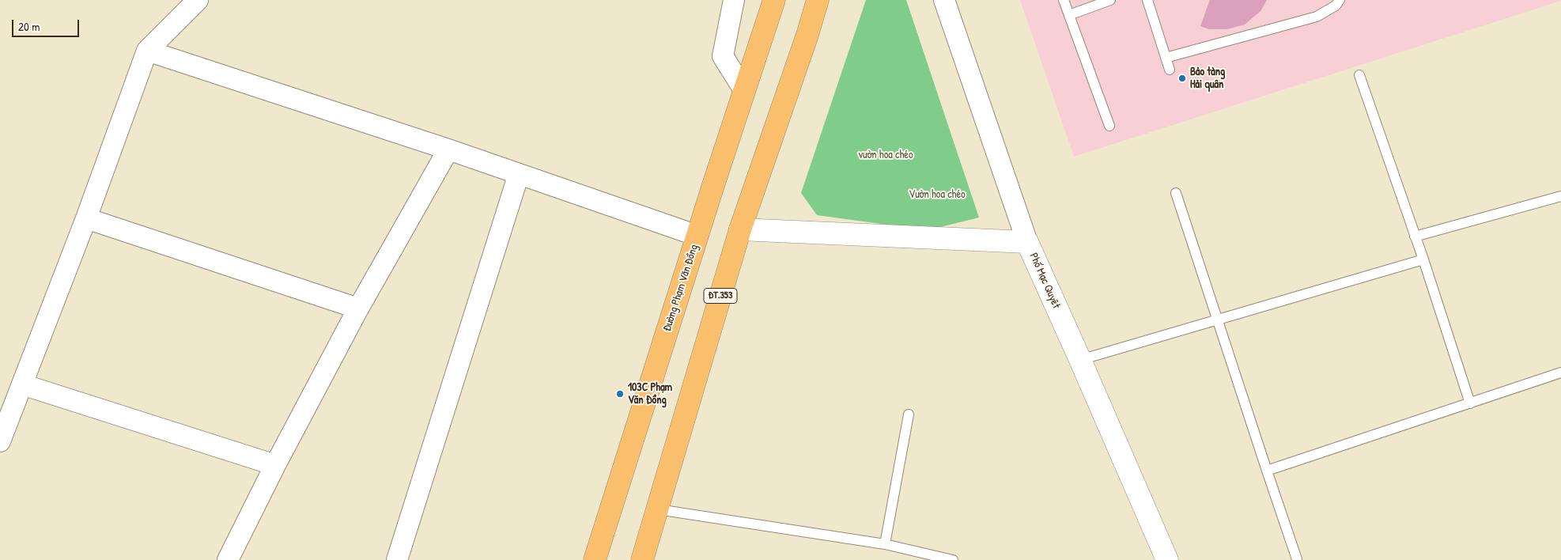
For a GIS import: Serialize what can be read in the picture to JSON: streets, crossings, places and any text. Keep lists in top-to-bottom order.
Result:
{
  "streets": {
    "main road": ["Đường Phạm Văn Đồng", "ĐT.353"],
    "street": ["Phố Mạc Quyêt"]
  },
  "crossings": [
    ["Phố Mạc Quyêt", "ĐT.353"]
  ],
  "parks": ["vườn hoa chéo", "Vườn hoa chéo"],
  "places": ["Bảo tàng Hải quân", "103C Phạm Văn Đồng"],
  "scale_bar": "20 m"
}
